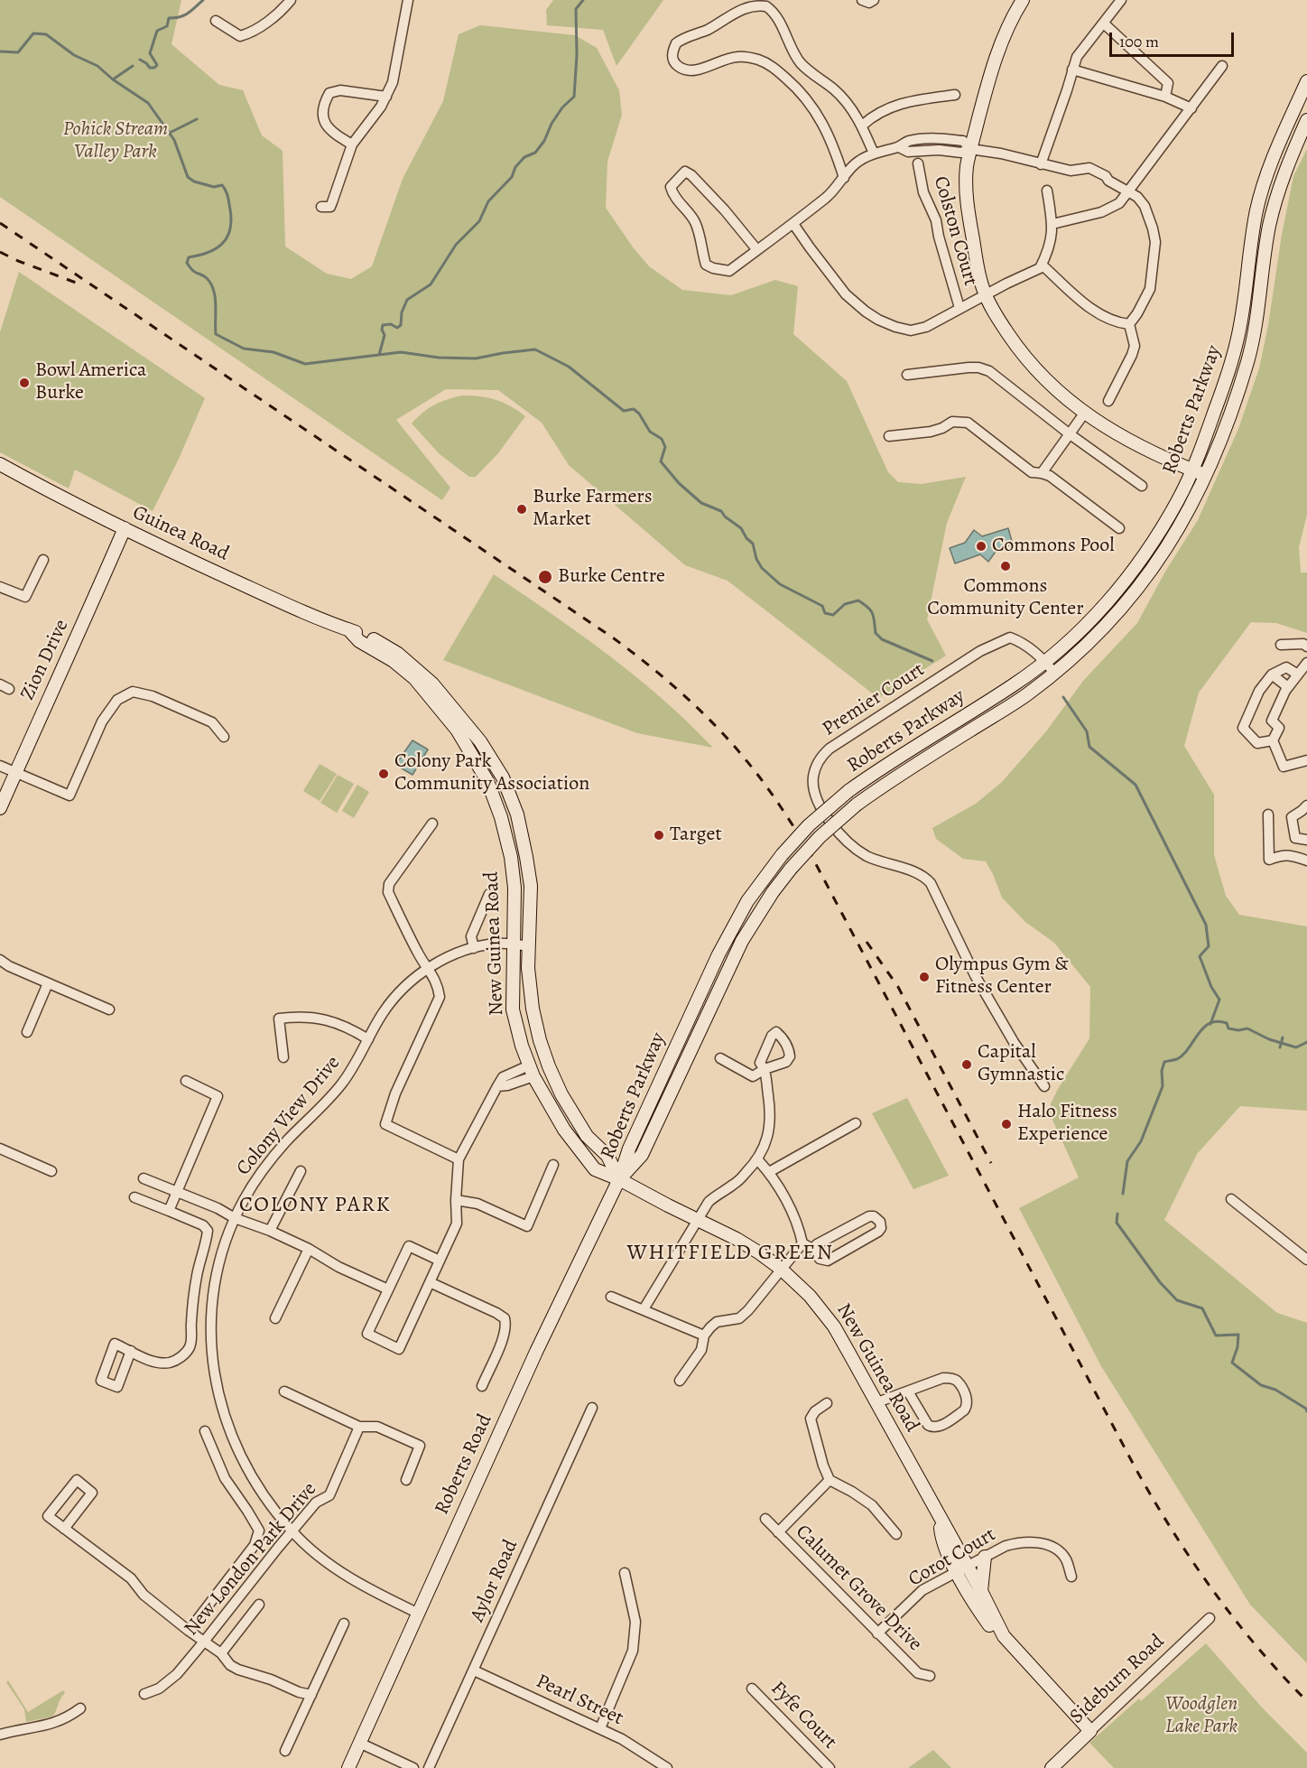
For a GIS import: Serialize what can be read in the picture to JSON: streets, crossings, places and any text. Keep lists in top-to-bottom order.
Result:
{
  "streets": {
    "main road": [
      "Roberts Parkway",
      "Guinea Road",
      "Zion Drive",
      "New Guinea Road",
      "Roberts Road",
      "Sideburn Road"
    ],
    "street": [
      "Colston Court",
      "Premier Court",
      "Colony View Drive",
      "Corot Court",
      "New London Park Drive",
      "Aylor Road",
      "Calumet Grove Drive",
      "Pearl Street",
      "Fyfe Court"
    ]
  },
  "crossings": [
    ["Roberts Parkway", "Premier Court"],
    ["Roberts Parkway", "New Guinea Road"],
    ["Roberts Parkway", "Roberts Road"],
    ["Guinea Road", "Zion Drive"],
    ["Guinea Road", "New Guinea Road"],
    ["New Guinea Road", "Colony View Drive"],
    ["New Guinea Road", "Roberts Road"],
    ["New Guinea Road", "Corot Court"],
    ["New Guinea Road", "Sideburn Road"],
    ["Colony View Drive", "Roberts Road"],
    ["Colony View Drive", "New London Park Drive"],
    ["Corot Court", "Calumet Grove Drive"],
    ["Aylor Road", "Pearl Street"]
  ],
  "districts": ["COLONY PARK", "WHITFIELD GREEN"],
  "parks": ["Pohick Stream Valley Park", "Woodglen Lake Park"],
  "places": [
    "Bowl America Burke",
    "Burke Farmers Market",
    "Commons Pool",
    "Commons Community Center",
    "Burke Centre",
    "Colony Park Community Association",
    "Target",
    "Olympus Gym & Fitness Center",
    "Capital Gymnastic",
    "Halo Fitness Experience"
  ],
  "scale_bar": "100 m"
}
